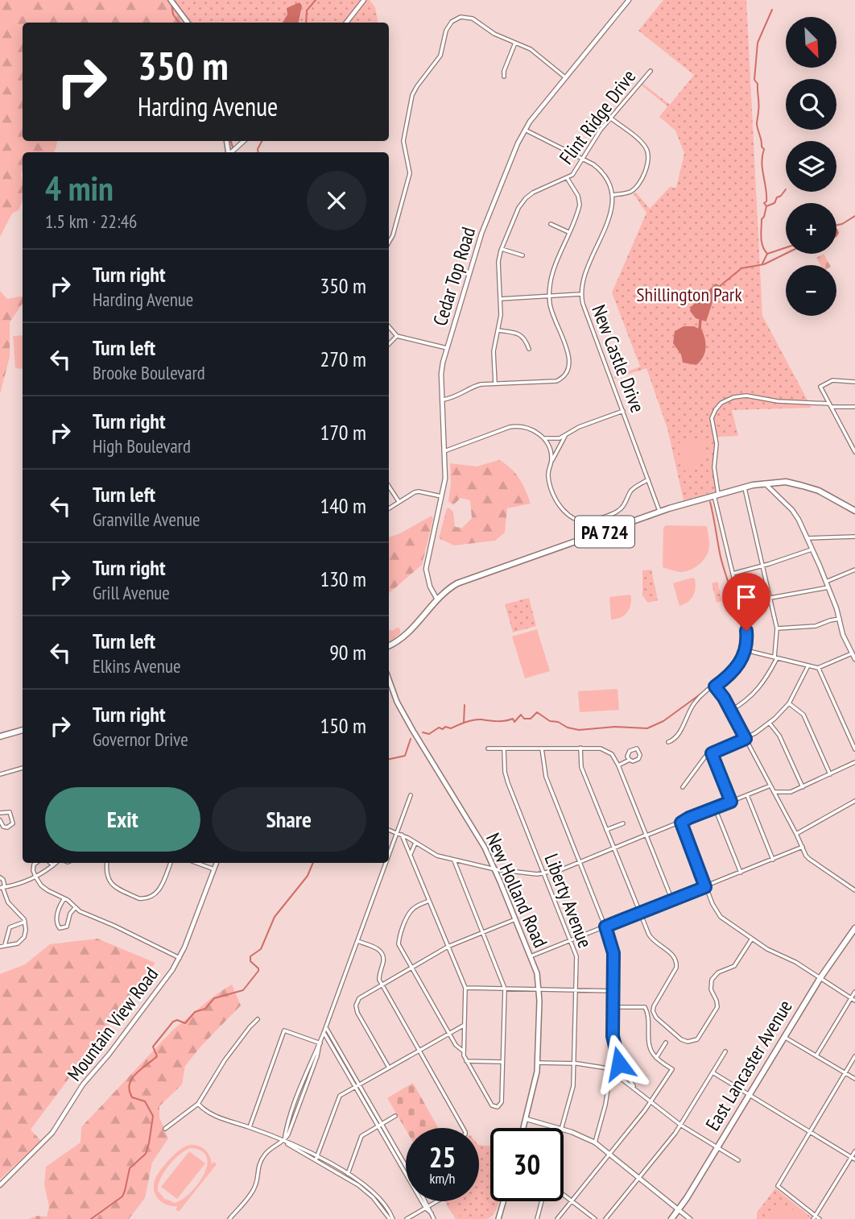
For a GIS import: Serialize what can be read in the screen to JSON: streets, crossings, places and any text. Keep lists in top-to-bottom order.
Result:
{
  "streets": {
    "main road": ["PA 724", "New Holland Road", "East Lancaster Avenue"],
    "street": [
      "Flint Ridge Drive",
      "Cedar Top Road",
      "New Castle Drive",
      "Liberty Avenue",
      "Mountain View Road"
    ]
  },
  "crossings": [
    ["Cedar Top Road", "PA 724"],
    ["New Castle Drive", "PA 724"]
  ],
  "parks": ["Shillington Park"],
  "north": "bottom right",
  "page": {
    "map_buttons": ["+", "−"],
    "turn": ["350 m", "Harding Avenue"],
    "heading": ["4 min", "1.5 km · 22:46"],
    "list": [
      {
        "name": "Turn right",
        "note": "Harding Avenue",
        "value": "350 m"
      },
      {
        "name": "Turn left",
        "note": "Brooke Boulevard",
        "value": "270 m"
      },
      {
        "name": "Turn right",
        "note": "High Boulevard",
        "value": "170 m"
      },
      {
        "name": "Turn left",
        "note": "Granville Avenue",
        "value": "140 m"
      },
      {
        "name": "Turn right",
        "note": "Grill Avenue",
        "value": "130 m"
      },
      {
        "name": "Turn left",
        "note": "Elkins Avenue",
        "value": "90 m"
      },
      {
        "name": "Turn right",
        "note": "Governor Drive",
        "value": "150 m"
      }
    ],
    "buttons": ["Exit", "Share"],
    "speed": "25 km/h",
    "limit": "30"
  }
}
